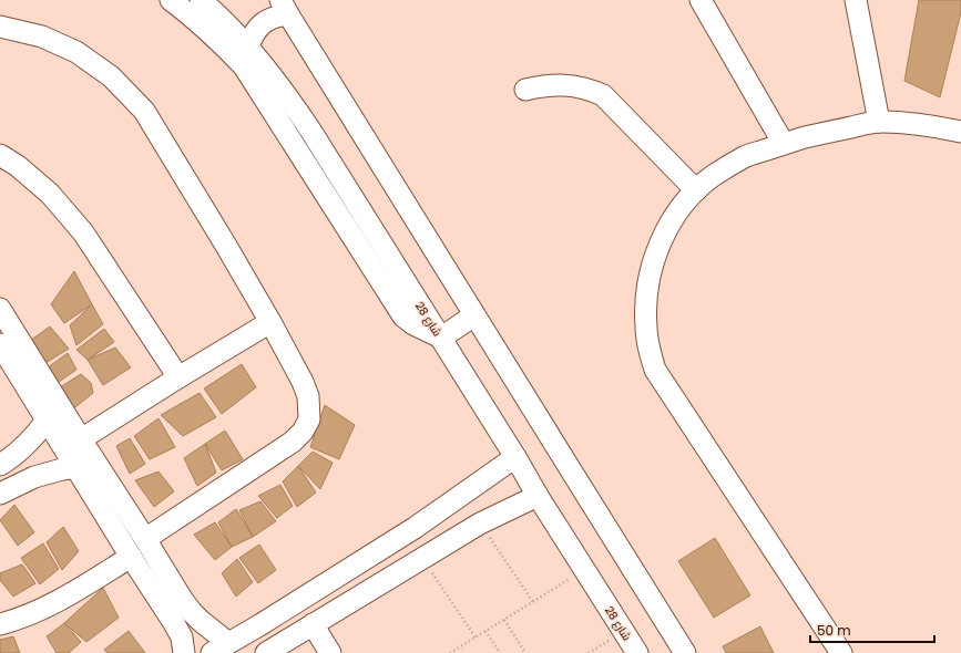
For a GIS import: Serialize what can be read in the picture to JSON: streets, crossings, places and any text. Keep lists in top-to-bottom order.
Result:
{
  "streets": {
    "street": ["شارع 28"]
  },
  "scale_bar": "50 m"
}
